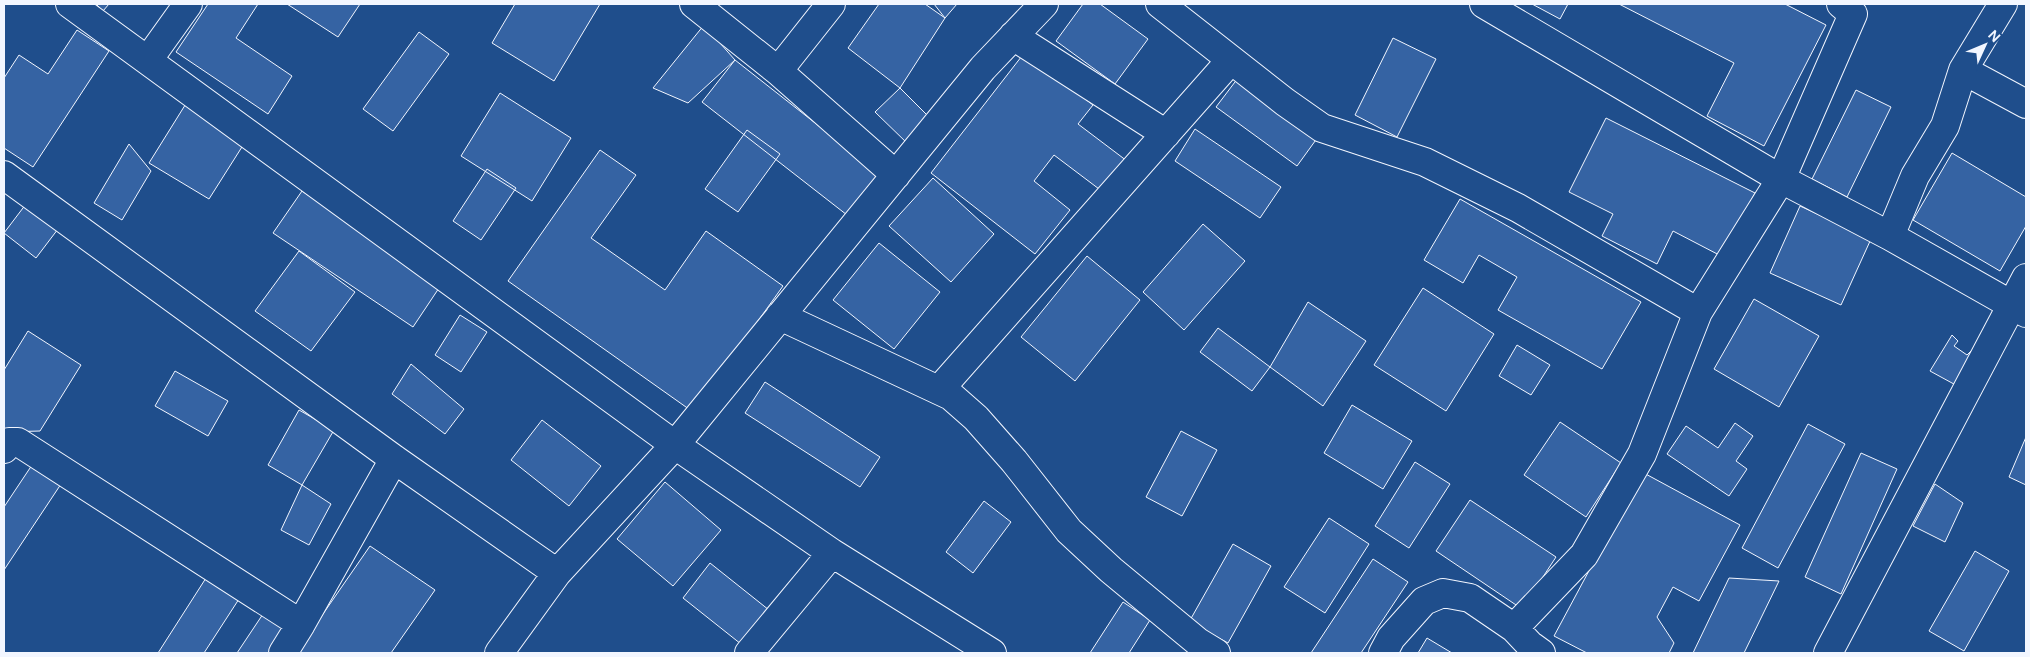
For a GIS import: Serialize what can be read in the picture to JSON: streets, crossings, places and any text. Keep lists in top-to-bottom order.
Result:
{
  "north": "top right"
}
